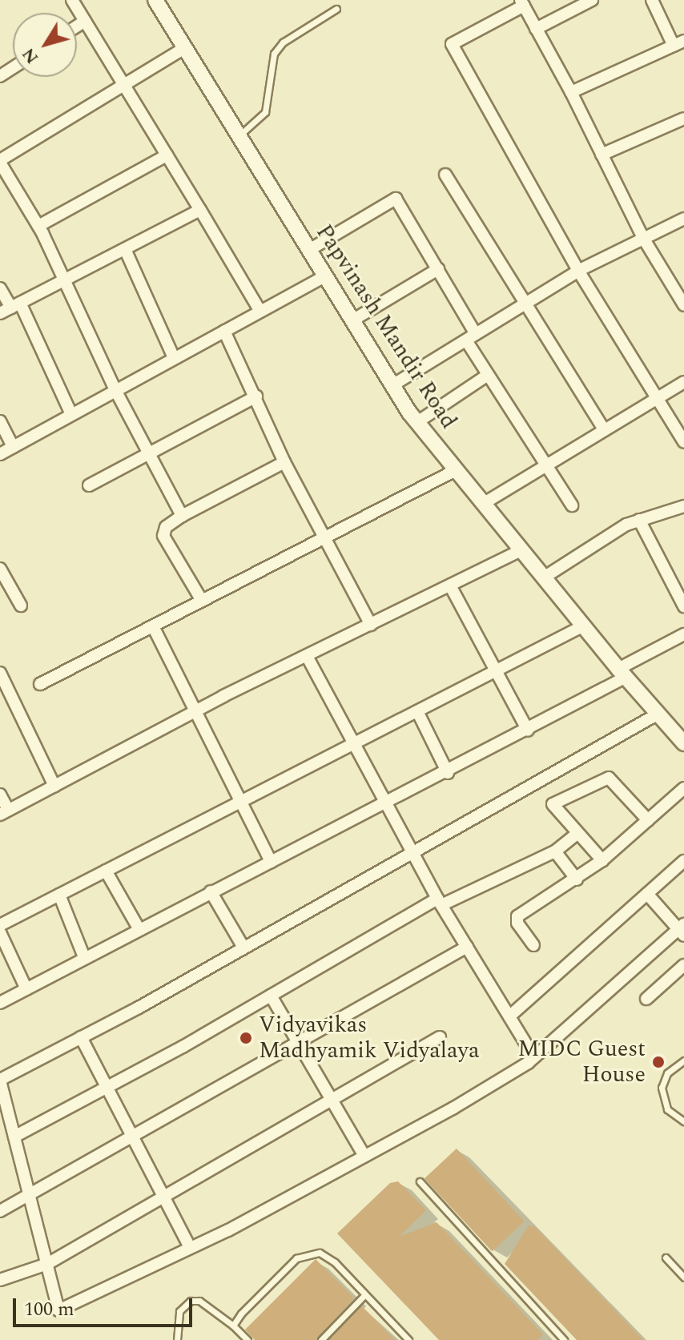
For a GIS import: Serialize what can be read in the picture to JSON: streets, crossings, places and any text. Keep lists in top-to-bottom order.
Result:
{
  "streets": {
    "street": ["Papvinash Mandir Road"]
  },
  "places": ["Vidyavikas Madhyamik Vidyalaya", "MIDC Guest House"],
  "scale_bar": "100 m",
  "north": "bottom left"
}
